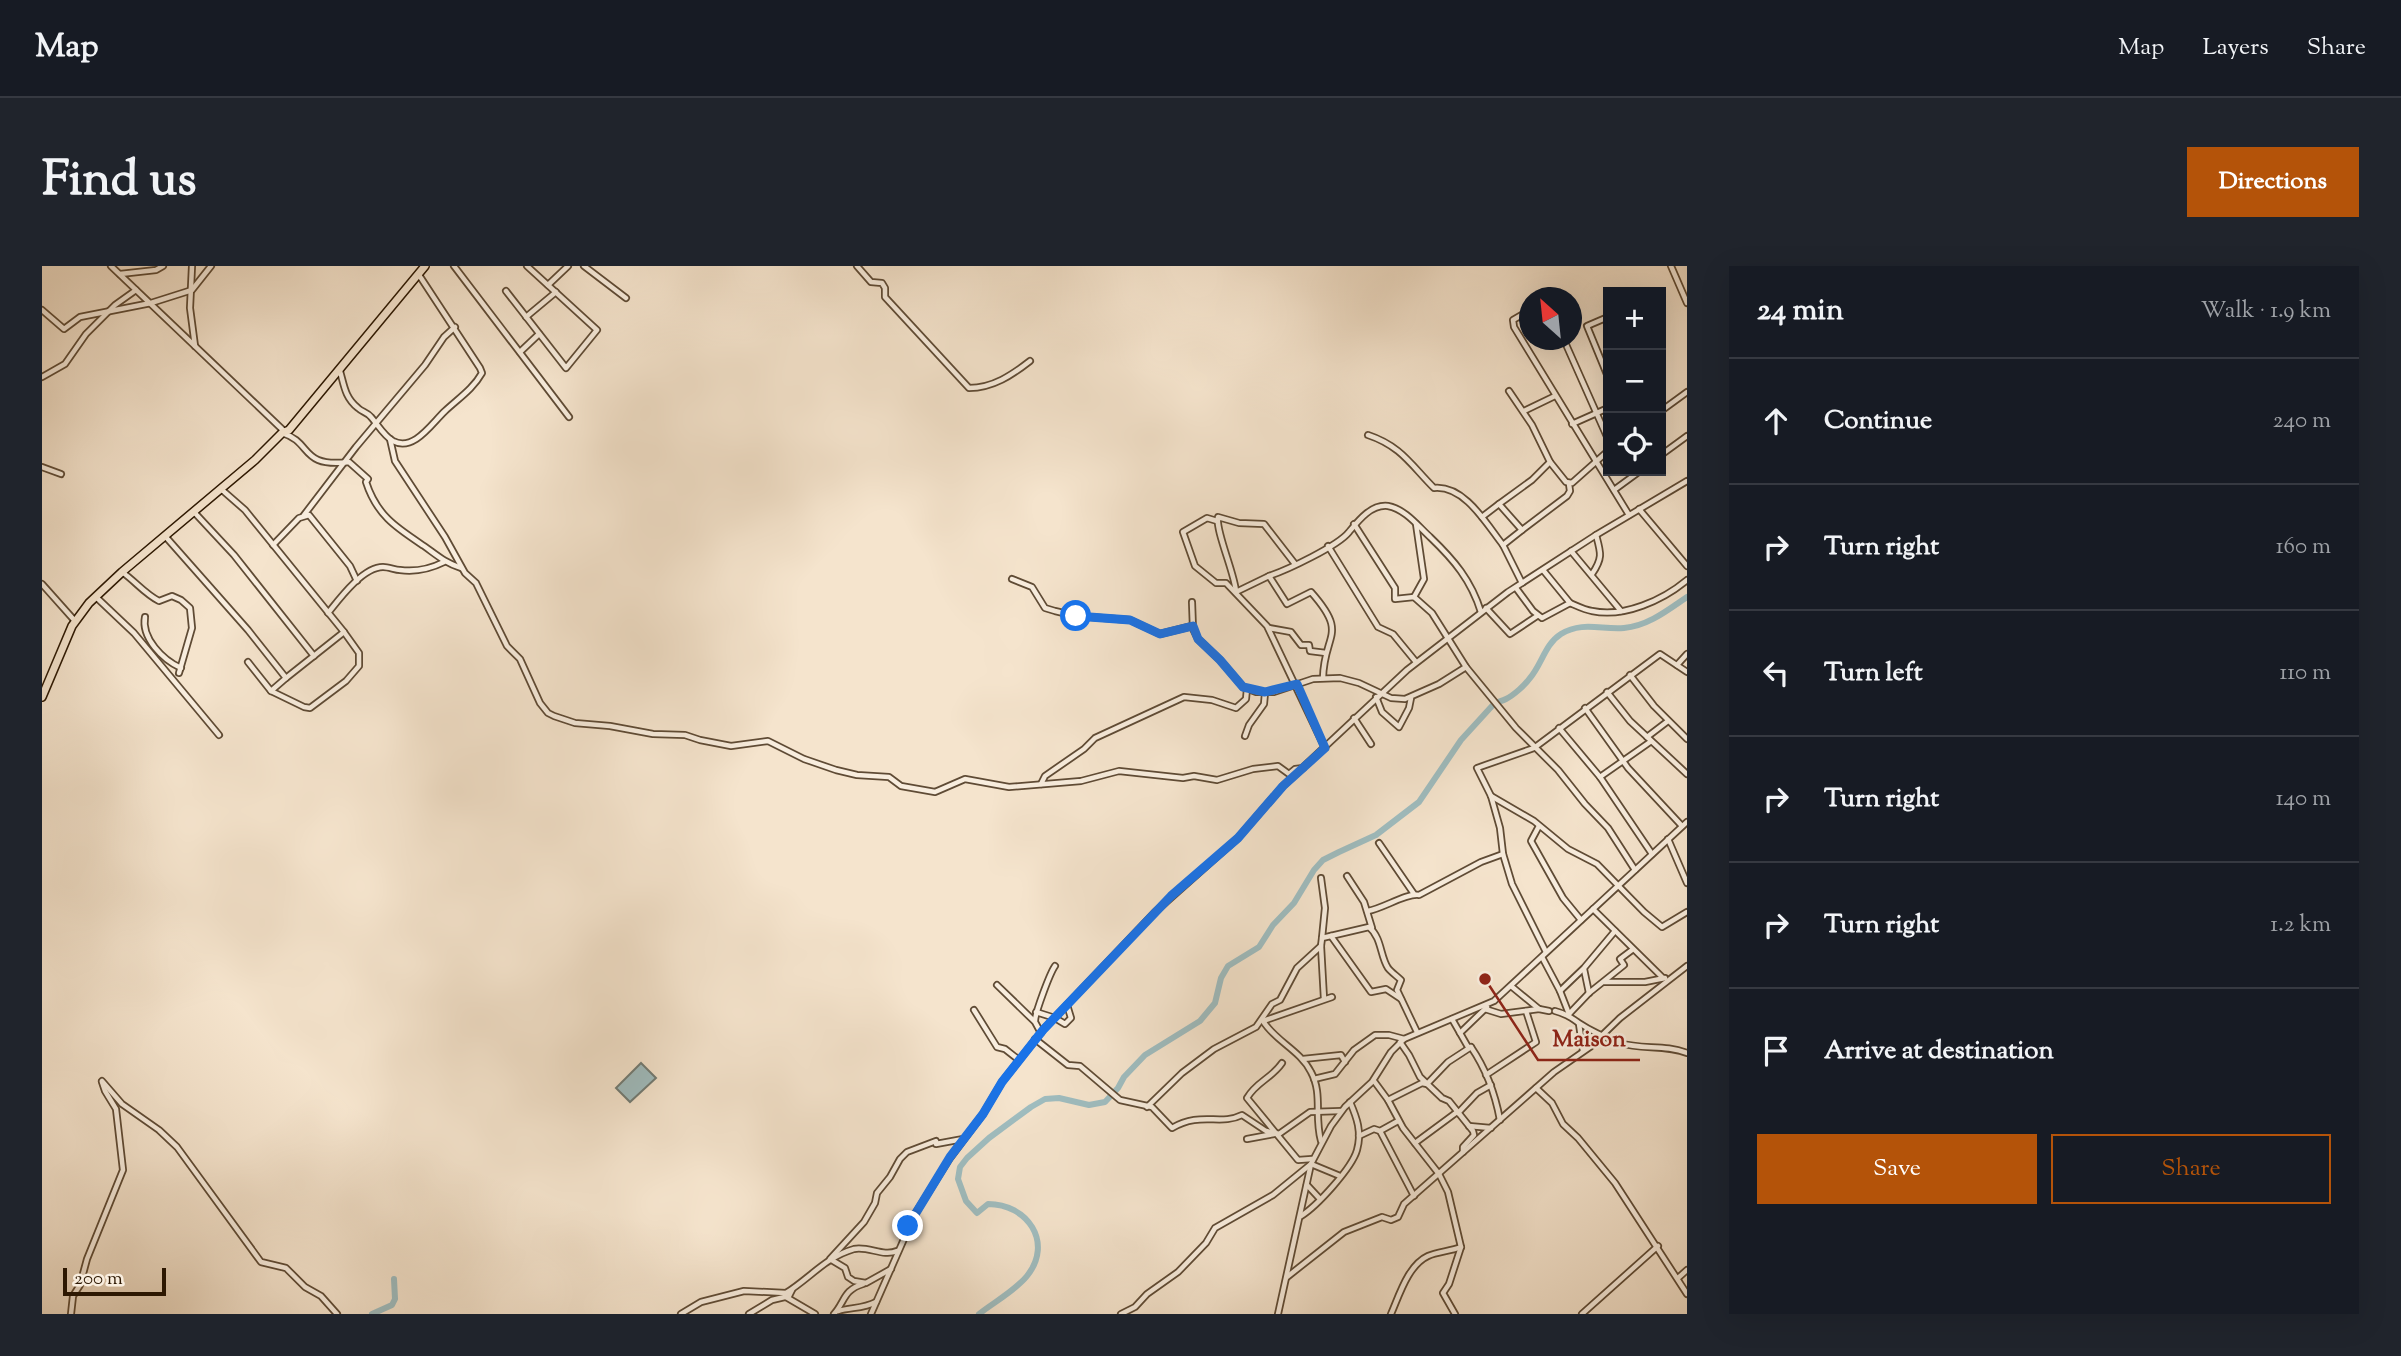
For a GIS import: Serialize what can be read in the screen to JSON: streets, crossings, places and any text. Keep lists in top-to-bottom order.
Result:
{
  "places": ["Maison"],
  "scale_bar": "200 m",
  "north": "top left",
  "page": {
    "header": "Map",
    "nav": ["Map", "Layers", "Share"],
    "title": "Find us",
    "buttons": [
      "Directions",
      ["Save", "Share"]
    ],
    "heading": ["24 min", "Walk · 1.9 km"],
    "map_buttons": ["+", "−"],
    "list": [
      ["Continue", "240 m"],
      ["Turn right", "160 m"],
      ["Turn left", "110 m"],
      ["Turn right", "140 m"],
      ["Turn right", "1.2 km"],
      "Arrive at destination"
    ],
    "scale": "200 m"
  }
}
